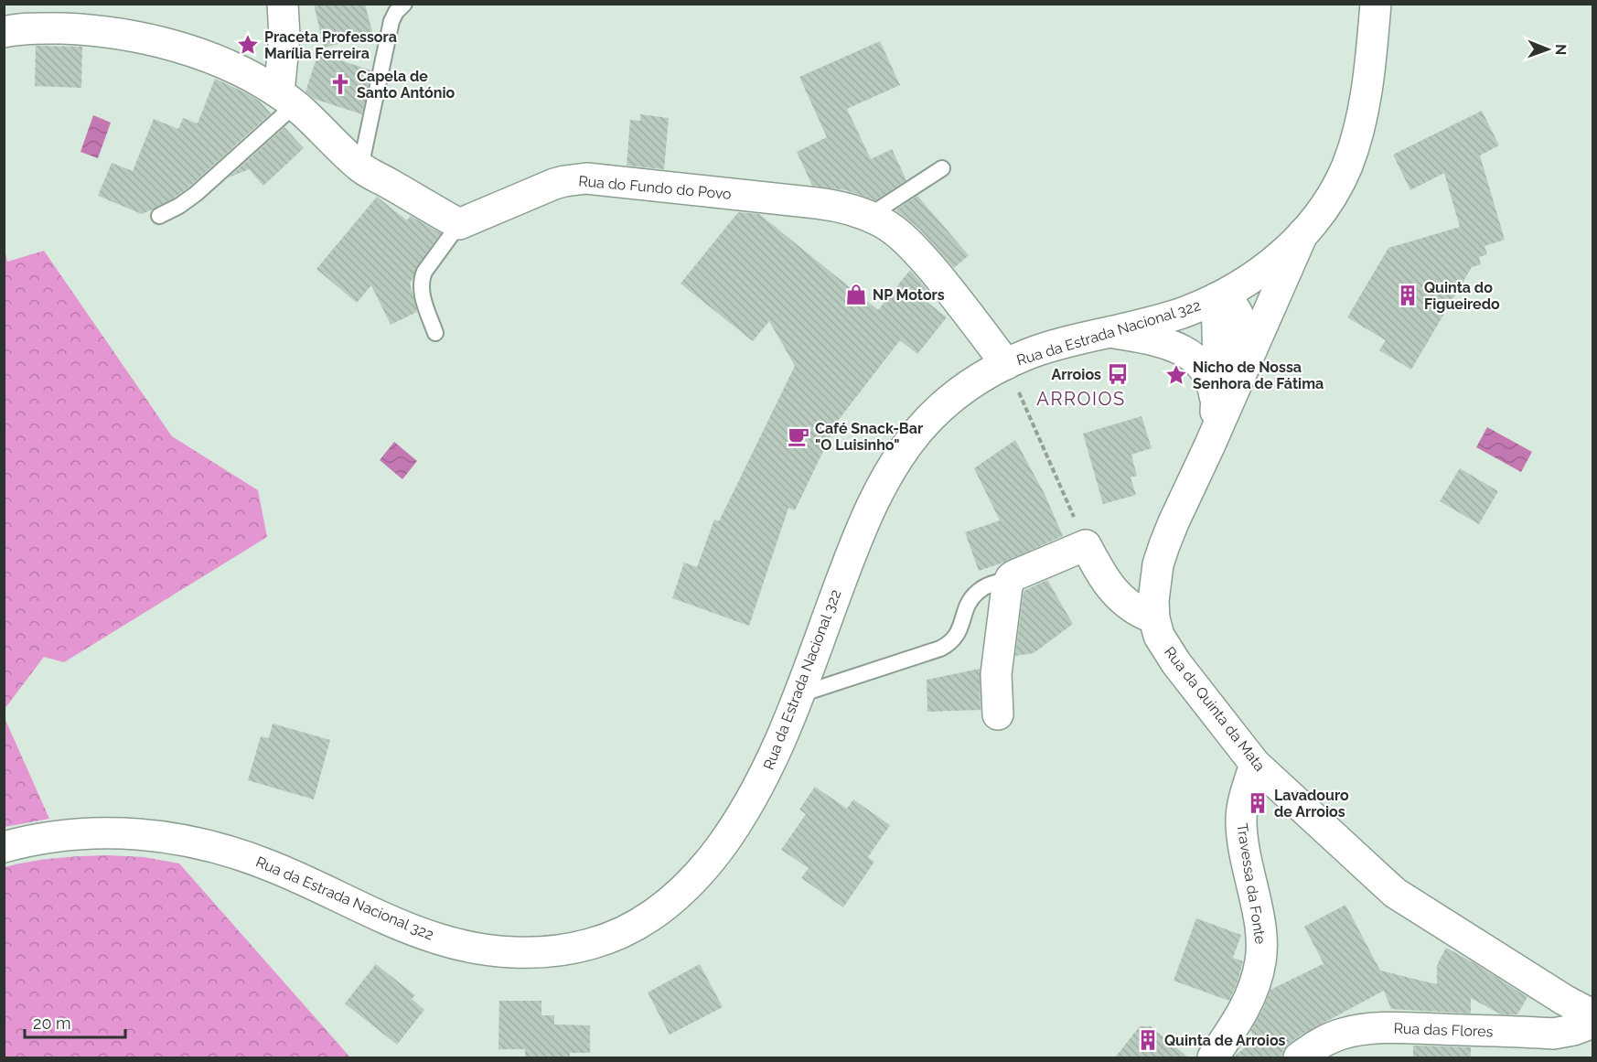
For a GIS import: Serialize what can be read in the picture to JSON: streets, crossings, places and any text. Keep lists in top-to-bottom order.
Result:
{
  "streets": {
    "street": [
      "Rua do Fundo do Povo",
      "Rua da Estrada Nacional 322",
      "Rua da Quinta da Mata",
      "Travessa da Fonte",
      "Rua das Flores"
    ]
  },
  "crossings": [
    ["Rua do Fundo do Povo", "Rua da Estrada Nacional 322"],
    ["Rua da Quinta da Mata", "Travessa da Fonte"]
  ],
  "districts": ["ARROIOS"],
  "places": {
    "place": ["Praceta Professora Marília Ferreira", "Nicho de Nossa Senhora de Fátima"],
    "church": ["Capela de Santo António"],
    "shop": ["NP Motors"],
    "building": ["Quinta do Figueiredo", "Lavadouro de Arroios", "Quinta de Arroios"],
    "bus stop": ["Arroios"],
    "cafe": ["Café Snack-Bar \"O Luisinho\""]
  },
  "scale_bar": "20 m",
  "north": "right"
}
